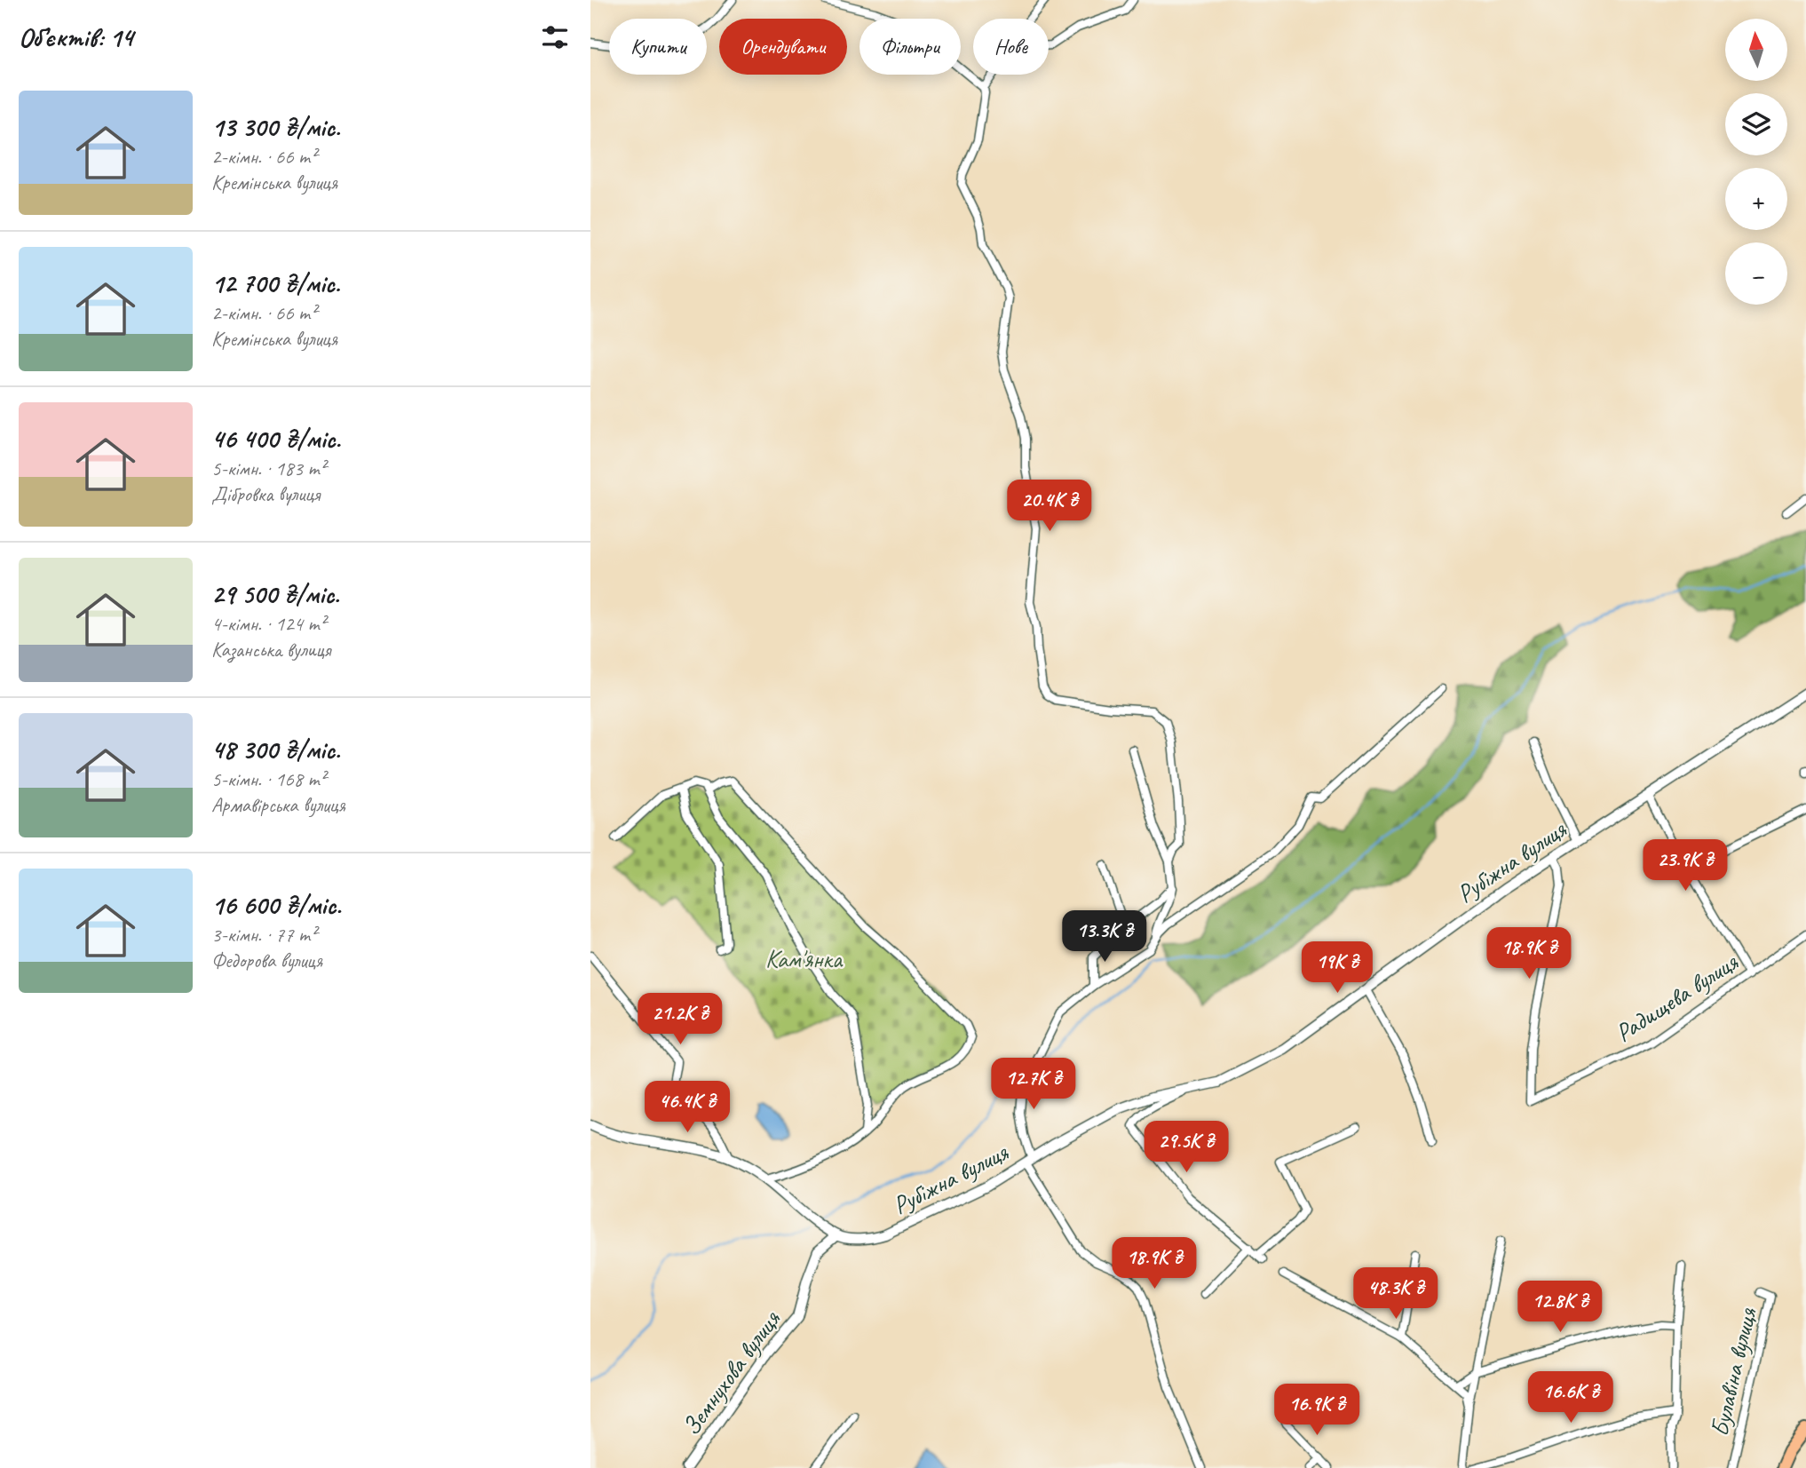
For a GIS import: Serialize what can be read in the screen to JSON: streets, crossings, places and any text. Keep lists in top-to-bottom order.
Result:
{
  "streets": {
    "street": [
      "Рубіжна вулиця",
      "Радищева вулиця",
      "Булавіна вулиця",
      "Земнухова вулиця"
    ]
  },
  "crossings": [
    ["Рубіжна вулиця", "Радищева вулиця"],
    ["Рубіжна вулиця", "Земнухова вулиця"]
  ],
  "parks": ["Кам'янка"],
  "north": "top",
  "page": {
    "heading": "Об’єктів: 14",
    "map_buttons": ["+", "−"],
    "chip": [
      "Купити",
      "Орендувати",
      "Фільтри",
      "Нове"
    ],
    "list": [
      {
        "name": "13 300 ₴/міс.",
        "note": "2-кімн. · 66 m² · Кремінська вулиця"
      },
      {
        "name": "12 700 ₴/міс.",
        "note": "2-кімн. · 66 m² · Кремінська вулиця"
      },
      {
        "name": "46 400 ₴/міс.",
        "note": "5-кімн. · 183 m² · Дібровка вулиця"
      },
      {
        "name": "29 500 ₴/міс.",
        "note": "4-кімн. · 124 m² · Казанська вулиця"
      },
      {
        "name": "48 300 ₴/міс.",
        "note": "5-кімн. · 168 m² · Армавірська вулиця"
      },
      {
        "name": "16 600 ₴/міс.",
        "note": "3-кімн. · 77 m² · Федорова вулиця"
      }
    ],
    "price": [
      "20.4K ₴",
      "23.9K ₴",
      "13.3K ₴",
      "18.9K ₴",
      "19K ₴",
      "21.2K ₴",
      "12.7K ₴",
      "46.4K ₴",
      "29.5K ₴",
      "18.9K ₴",
      "48.3K ₴",
      "12.8K ₴",
      "16.6K ₴",
      "16.9K ₴"
    ]
  }
}
